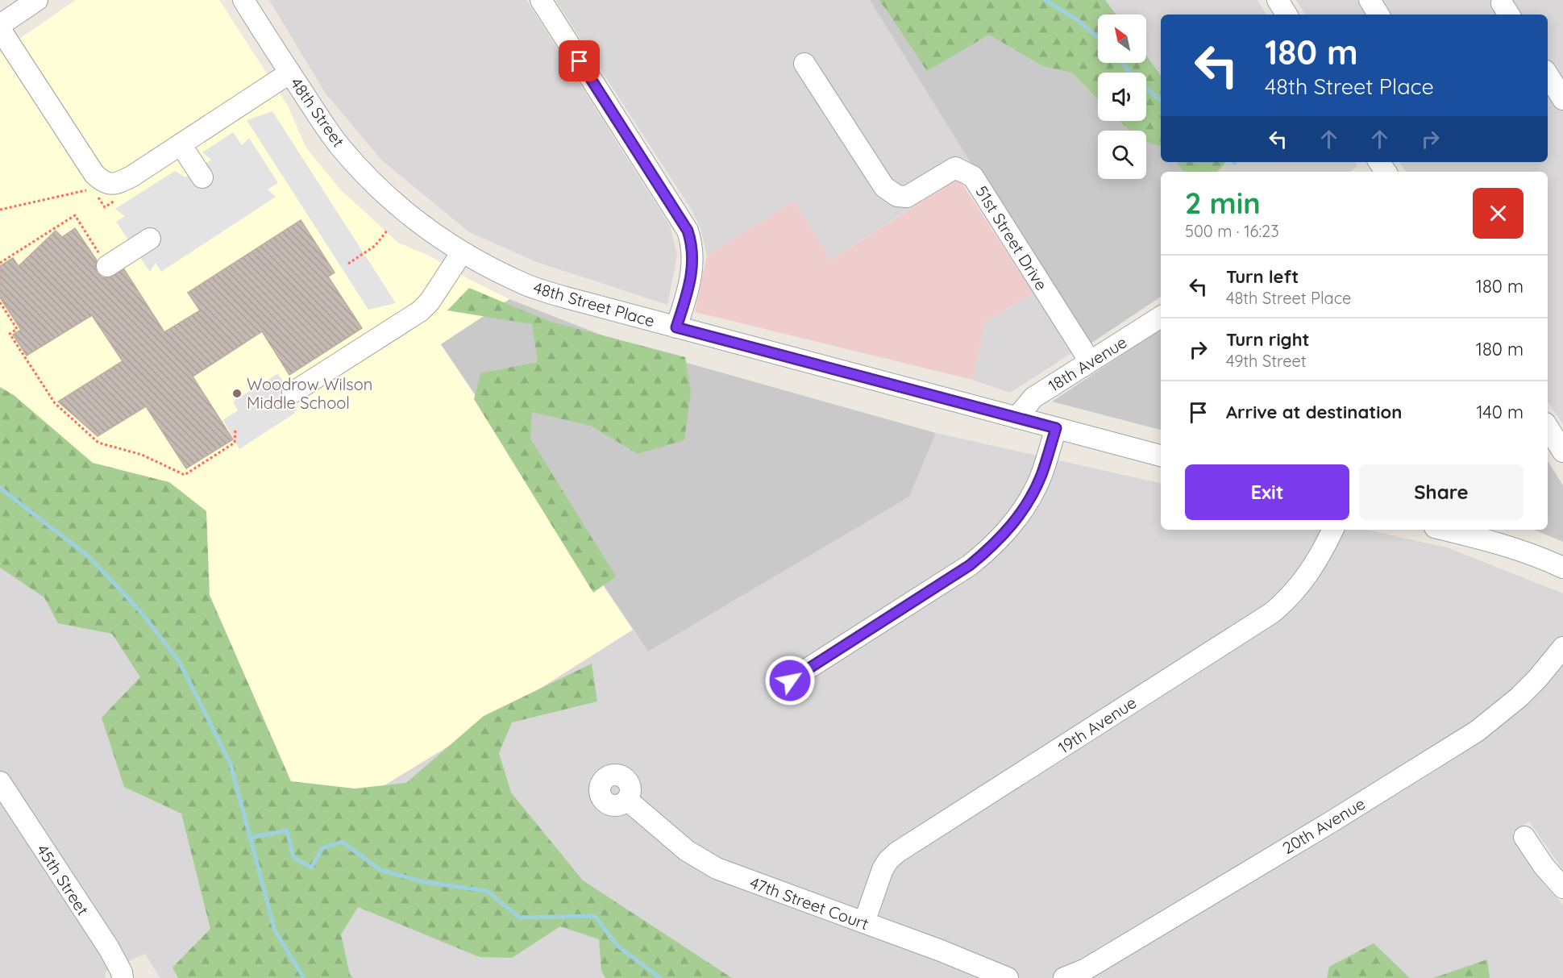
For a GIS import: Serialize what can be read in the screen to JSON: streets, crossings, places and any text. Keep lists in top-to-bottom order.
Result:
{
  "streets": {
    "street": [
      "48th Street",
      "51st Street Drive",
      "48th Street Place",
      "18th Avenue",
      "19th Avenue",
      "20th Avenue",
      "45th Street",
      "47th Street Court"
    ]
  },
  "crossings": [
    ["48th Street", "48th Street Place"],
    ["51st Street Drive", "18th Avenue"],
    ["48th Street Place", "18th Avenue"],
    ["19th Avenue", "47th Street Court"]
  ],
  "places": ["Woodrow Wilson Middle School"],
  "north": "top left",
  "page": {
    "turn": ["180 m", "48th Street Place"],
    "heading": ["2 min", "500 m · 16:23"],
    "list": [
      {
        "name": "Turn left",
        "note": "48th Street Place",
        "value": "180 m"
      },
      {
        "name": "Turn right",
        "note": "49th Street",
        "value": "180 m"
      },
      {
        "name": "Arrive at destination",
        "value": "140 m"
      }
    ],
    "buttons": ["Exit", "Share"]
  }
}
